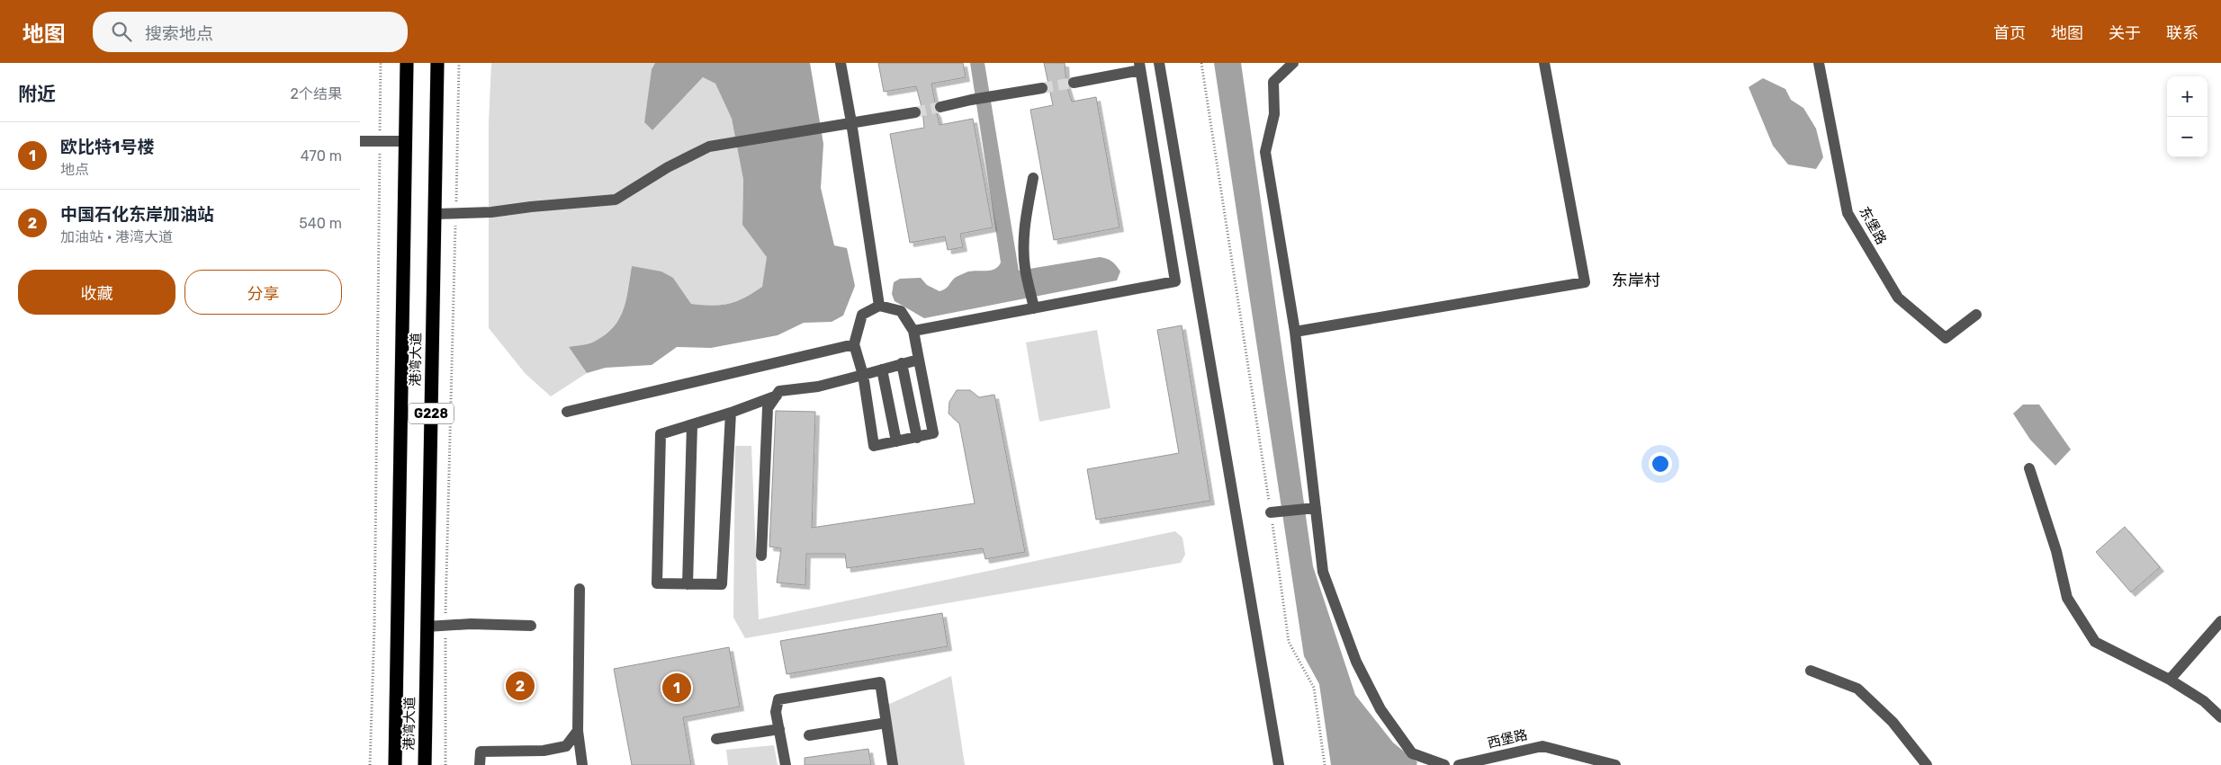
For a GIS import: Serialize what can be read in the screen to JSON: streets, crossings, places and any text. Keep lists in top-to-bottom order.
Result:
{
  "streets": {
    "highway": ["港湾大道", "G228"],
    "street": ["东堡路", "西堡路"]
  },
  "districts": ["东岸村"],
  "page": {
    "header": "地图",
    "search": "搜索地点",
    "nav": [
      "首页",
      "地图",
      "关于",
      "联系"
    ],
    "heading": ["附近", "2个结果"],
    "map_buttons": ["+", "−"],
    "list": [
      {
        "mark": "1",
        "name": "欧比特1号楼",
        "note": "地点",
        "value": "470 m"
      },
      {
        "mark": "2",
        "name": "中国石化东岸加油站",
        "note": "加油站 · 港湾大道",
        "value": "540 m"
      }
    ],
    "buttons": ["收藏", "分享"],
    "pins": ["2", "1"]
  }
}
